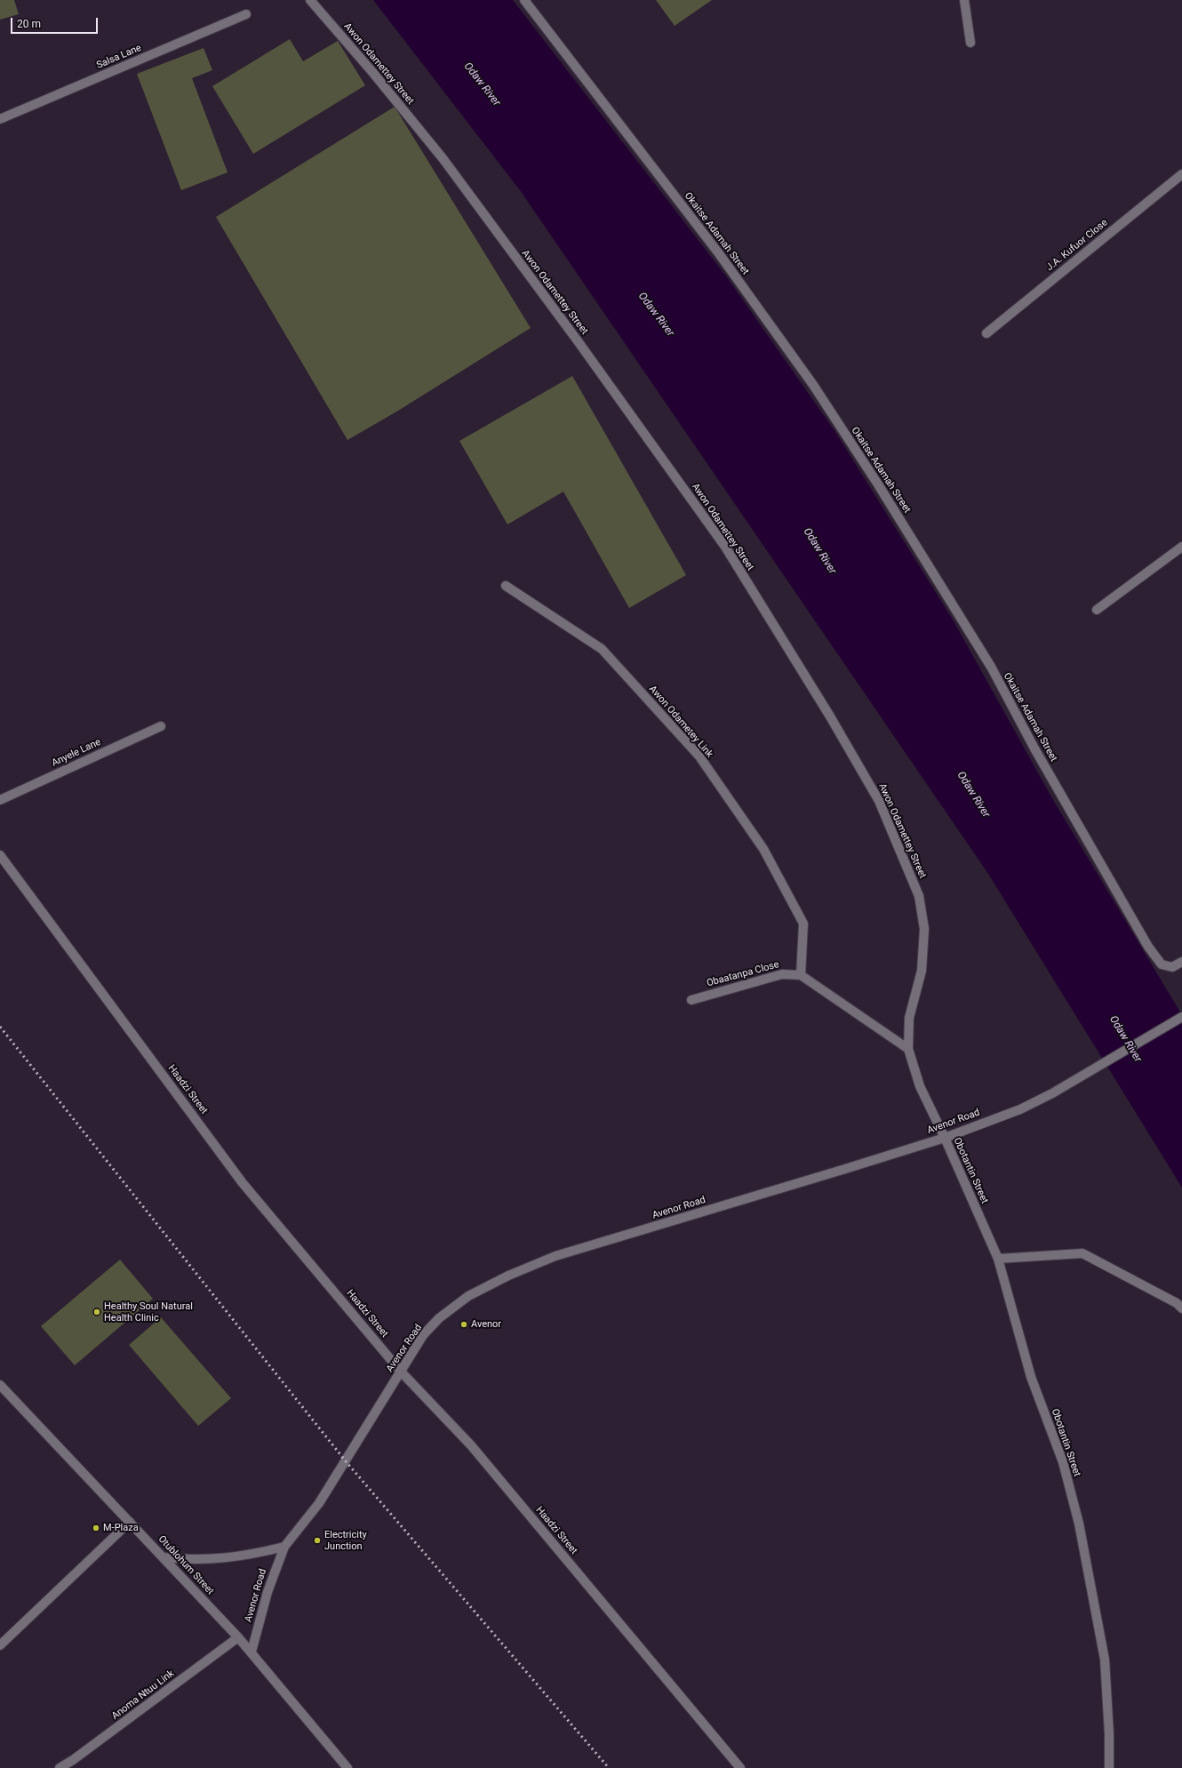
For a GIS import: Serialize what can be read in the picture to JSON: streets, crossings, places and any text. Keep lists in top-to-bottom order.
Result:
{
  "streets": {
    "street": [
      "Salsa Lane",
      "Awon Odamettey Street",
      "Okaitse Adamah Street",
      "J.A. Kufuor Close",
      "Awon Odametey Link",
      "Anyele Lane",
      "Obaatanpa Close",
      "Haadzi Street",
      "Avenor Road",
      "Obotantin Street",
      "Otublohum Street",
      "Anoma Ntuu Link"
    ]
  },
  "crossings": [
    ["Awon Odamettey Street", "Avenor Road"],
    ["Awon Odamettey Street", "Obotantin Street"],
    ["Awon Odametey Link", "Obaatanpa Close"],
    ["Haadzi Street", "Avenor Road"],
    ["Avenor Road", "Obotantin Street"],
    ["Avenor Road", "Otublohum Street"],
    ["Otublohum Street", "Anoma Ntuu Link"]
  ],
  "water": ["Odaw River"],
  "places": [
    "Healthy Soul Natural Health Clinic",
    "Avenor",
    "M-Plaza",
    "Electricity Junction"
  ],
  "scale_bar": "20 m"
}
